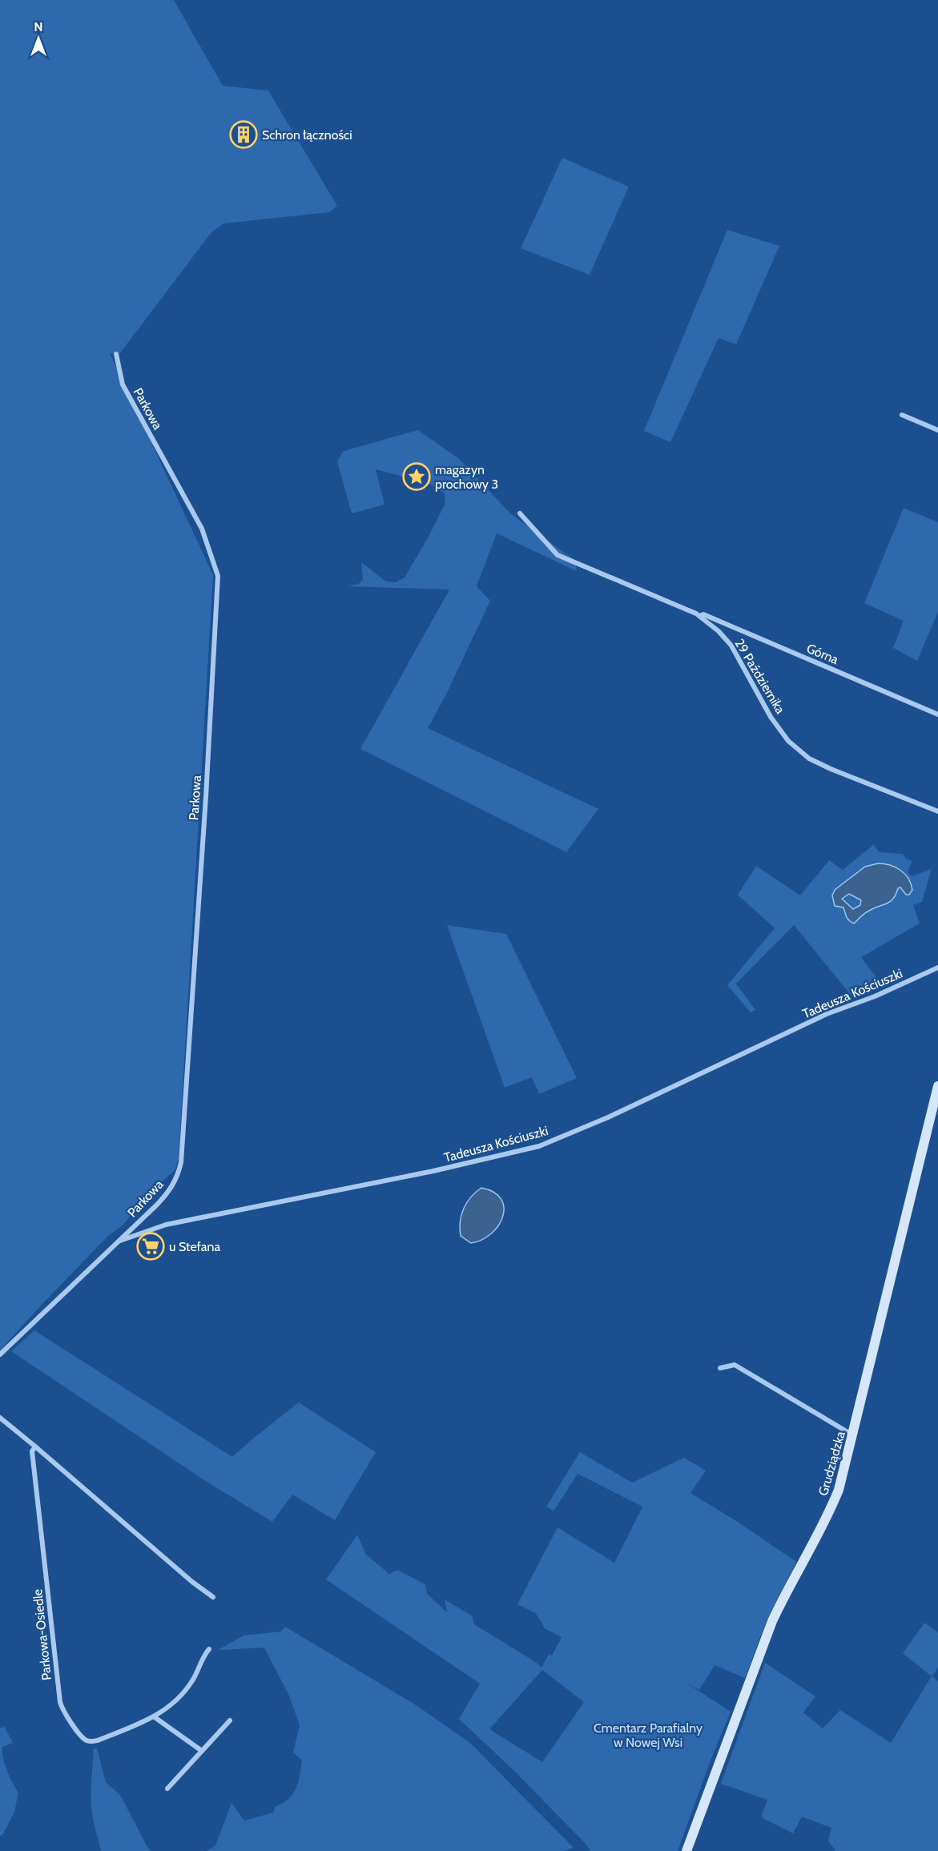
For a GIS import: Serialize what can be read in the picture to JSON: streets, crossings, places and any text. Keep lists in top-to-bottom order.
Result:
{
  "streets": {
    "street": [
      "Parkowa",
      "Górna",
      "29 Października",
      "Tadeusza Kościuszki",
      "Grudziądzka",
      "Parkowa-Osiedle"
    ]
  },
  "crossings": [
    ["Parkowa", "Tadeusza Kościuszki"],
    ["Górna", "29 Października"]
  ],
  "parks": ["Cmentarz Parafialny w Nowej Wsi"],
  "places": {
    "building": ["Schron łączności"],
    "place": ["magazyn prochowy 3"],
    "supermarket": ["u Stefana"]
  },
  "north": "top"
}
